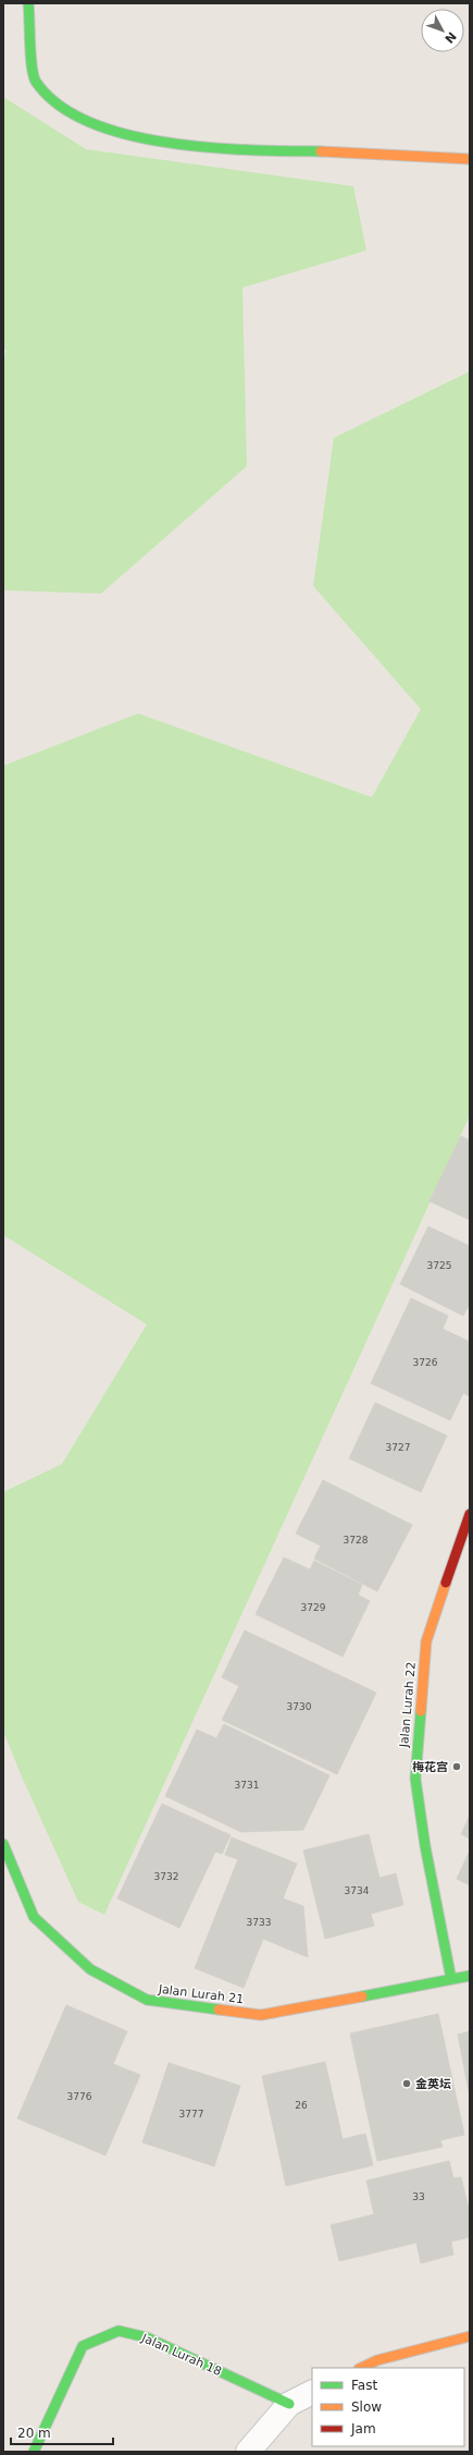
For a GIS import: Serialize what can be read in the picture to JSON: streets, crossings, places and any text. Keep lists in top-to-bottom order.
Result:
{
  "streets": {
    "street": ["Jalan Lurah 22", "Jalan Lurah 21", "Jalan Lurah 18"]
  },
  "crossings": [
    ["Jalan Lurah 22", "Jalan Lurah 21"]
  ],
  "places": ["梅花宫", "金英坛"],
  "house_numbers": [
    "3725",
    "3726",
    "3727",
    "3728",
    "3729",
    "3730",
    "3731",
    "3732",
    "3734",
    "3733",
    "3776",
    "26",
    "3777",
    "33"
  ],
  "legend": ["Fast", "Slow", "Jam"],
  "scale_bar": "20 m",
  "north": "bottom right"
}
